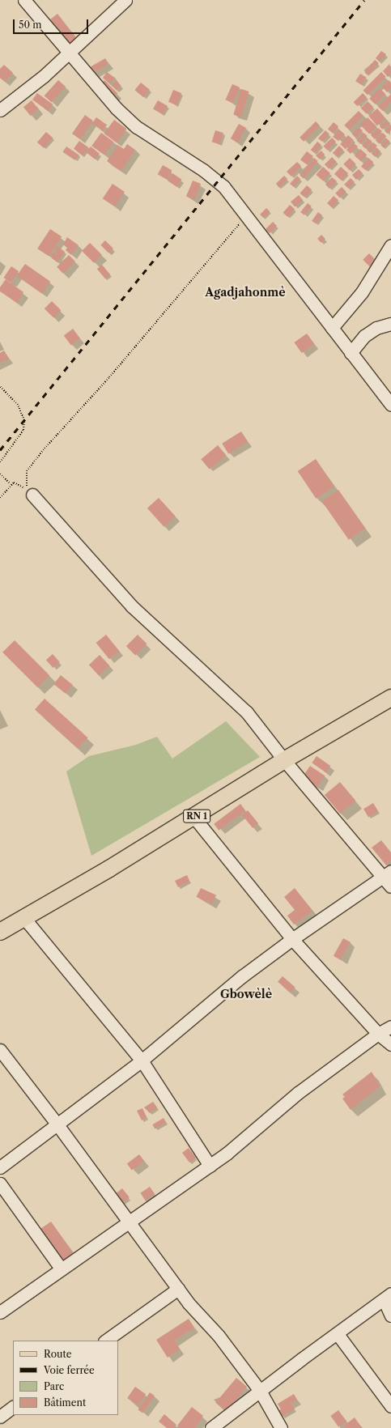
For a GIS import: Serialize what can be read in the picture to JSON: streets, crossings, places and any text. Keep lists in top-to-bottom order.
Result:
{
  "streets": {
    "main road": ["RN 1"]
  },
  "districts": ["Agadjahonmè", "Gbowèlè"],
  "legend": [
    "Route",
    "Voie ferrée",
    "Parc",
    "Bâtiment"
  ],
  "scale_bar": "50 m"
}
